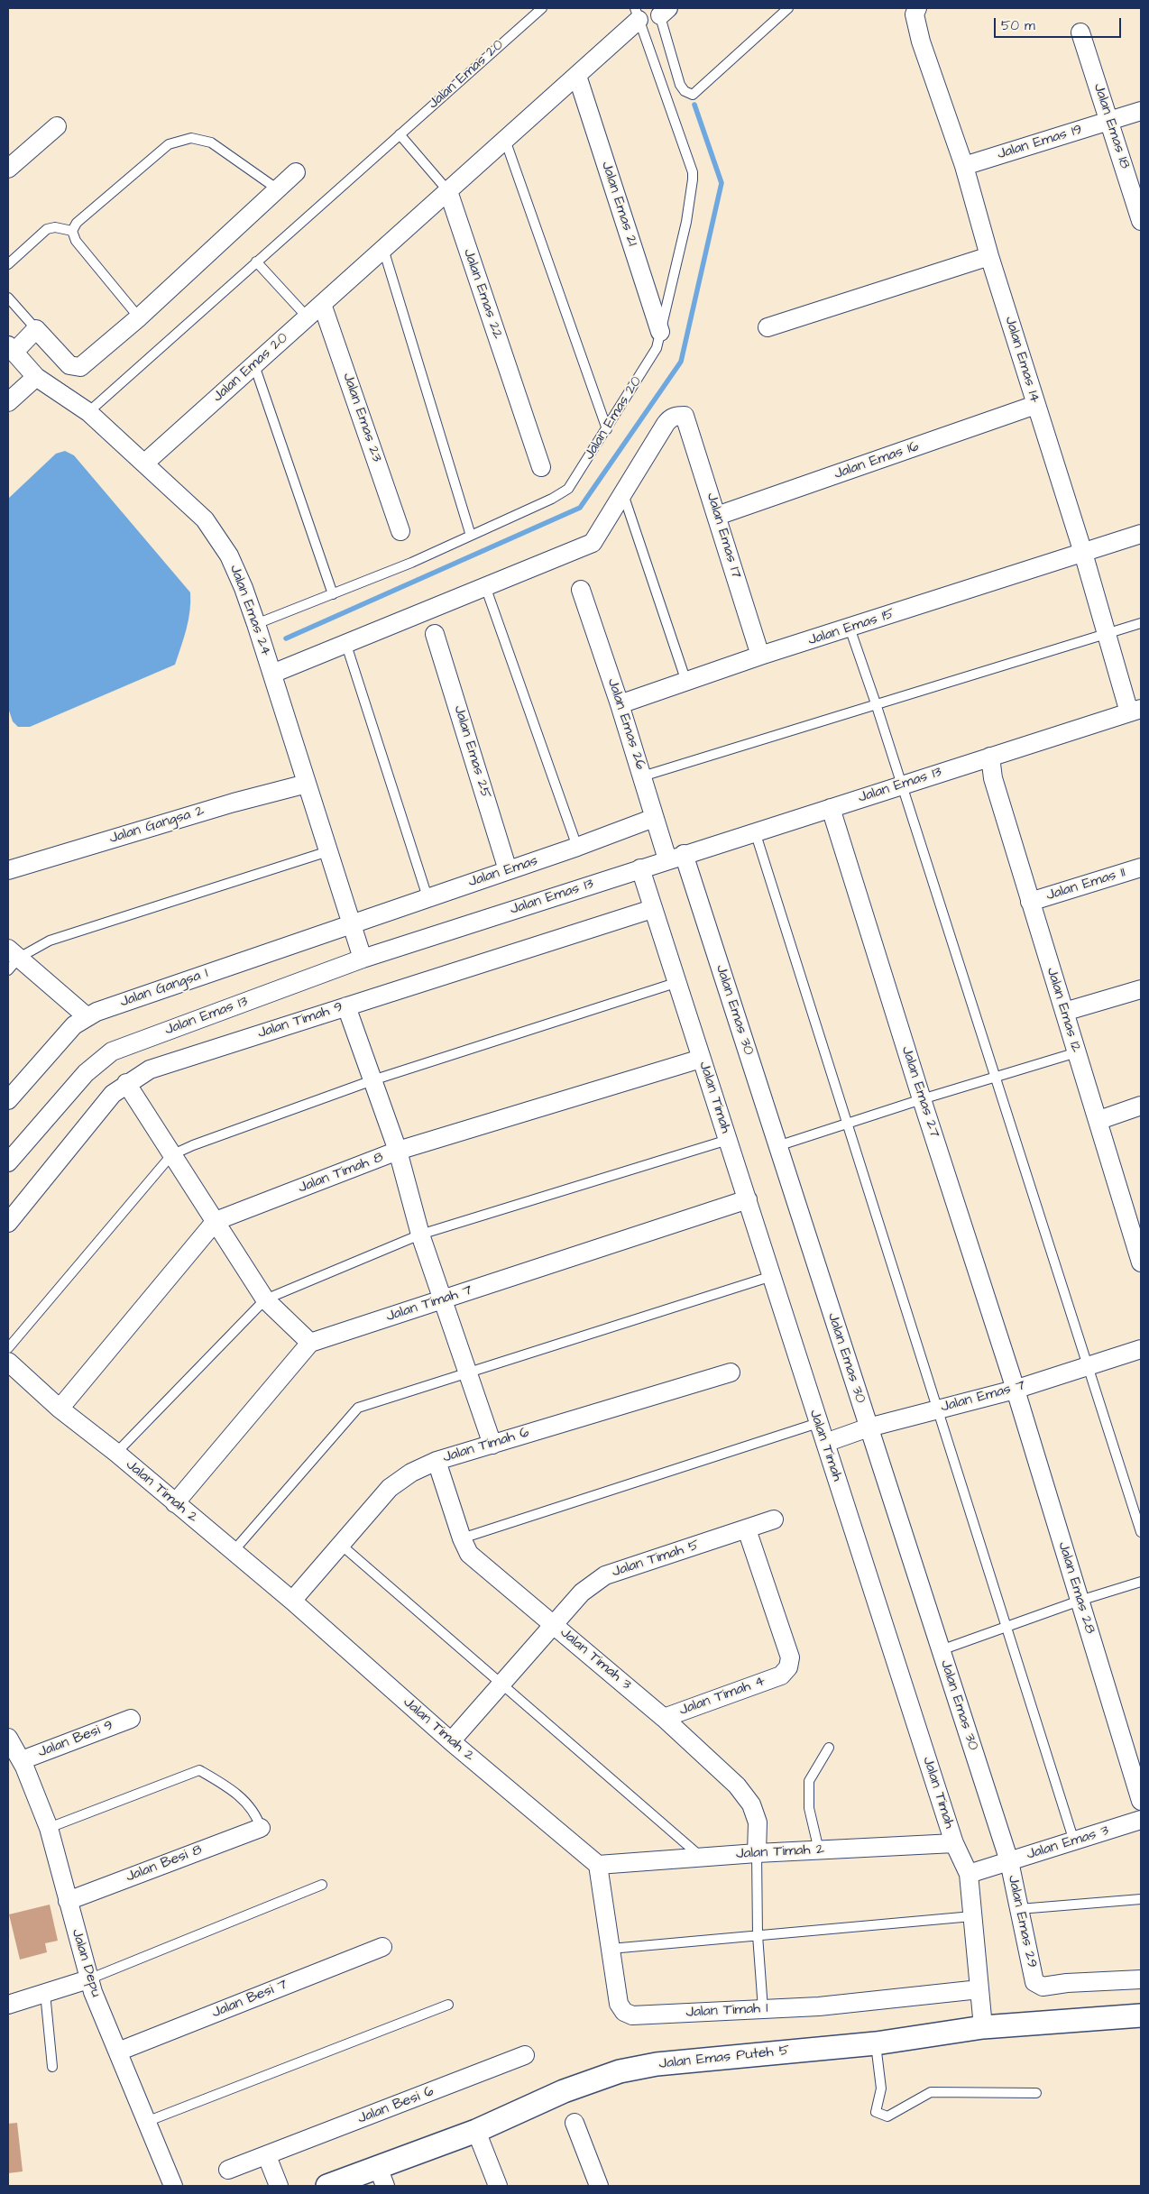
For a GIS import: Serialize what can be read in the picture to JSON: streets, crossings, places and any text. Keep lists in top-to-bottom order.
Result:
{
  "streets": {
    "street": [
      "Jalan Emas 20",
      "Jalan Emas 18",
      "Jalan Emas 19",
      "Jalan Emas 21",
      "Jalan Emas 22",
      "Jalan Emas 14",
      "Jalan Emas 23",
      "Jalan Emas 16",
      "Jalan Emas 17",
      "Jalan Emas 24",
      "Jalan Emas 15",
      "Jalan Emas 26",
      "Jalan Emas 25",
      "Jalan Emas 13",
      "Jalan Gangsa 2",
      "Jalan Emas",
      "Jalan Emas 11",
      "Jalan Gangsa 1",
      "Jalan Emas 30",
      "Jalan Emas 12",
      "Jalan Timah 9",
      "Jalan Emas 27",
      "Jalan Timah",
      "Jalan Timah 8",
      "Jalan Timah 7",
      "Jalan Emas 7",
      "Jalan Timah 6",
      "Jalan Timah 2",
      "Jalan Timah 5",
      "Jalan Emas 28",
      "Jalan Timah 3",
      "Jalan Timah 4",
      "Jalan Besi 9",
      "Jalan Emas 3",
      "Jalan Besi 8",
      "Jalan Emas 29",
      "Jalan Depu",
      "Jalan Besi 7",
      "Jalan Timah 1",
      "Jalan Emas Puteh 5",
      "Jalan Besi 6"
    ]
  },
  "crossings": [
    ["Jalan Emas 20", "Jalan Emas 21"],
    ["Jalan Emas 20", "Jalan Emas 22"],
    ["Jalan Emas 20", "Jalan Emas 23"],
    ["Jalan Emas 20", "Jalan Emas 24"],
    ["Jalan Emas 18", "Jalan Emas 19"],
    ["Jalan Emas 19", "Jalan Emas 14"],
    ["Jalan Emas 14", "Jalan Emas 16"],
    ["Jalan Emas 14", "Jalan Emas 15"],
    ["Jalan Emas 14", "Jalan Emas 13"],
    ["Jalan Emas 16", "Jalan Emas 17"],
    ["Jalan Emas 17", "Jalan Emas 15"],
    ["Jalan Emas 24", "Jalan Emas 13"],
    ["Jalan Emas 24", "Jalan Gangsa 2"],
    ["Jalan Emas 24", "Jalan Emas"],
    ["Jalan Emas 24", "Jalan Gangsa 1"],
    ["Jalan Emas 15", "Jalan Emas 26"],
    ["Jalan Emas 26", "Jalan Emas 13"],
    ["Jalan Emas 26", "Jalan Emas"],
    ["Jalan Emas 26", "Jalan Emas 30"],
    ["Jalan Emas 25", "Jalan Emas"],
    ["Jalan Emas 13", "Jalan Emas 30"],
    ["Jalan Emas 13", "Jalan Emas 12"],
    ["Jalan Emas 13", "Jalan Emas 27"],
    ["Jalan Emas 13", "Jalan Timah"],
    ["Jalan Emas", "Jalan Gangsa 1"],
    ["Jalan Emas 11", "Jalan Emas 12"],
    ["Jalan Emas 30", "Jalan Emas 7"],
    ["Jalan Emas 30", "Jalan Emas 3"],
    ["Jalan Emas 30", "Jalan Emas 29"],
    ["Jalan Timah 9", "Jalan Timah"],
    ["Jalan Emas 27", "Jalan Emas 7"],
    ["Jalan Emas 27", "Jalan Emas 28"],
    ["Jalan Timah", "Jalan Timah 8"],
    ["Jalan Timah", "Jalan Timah 7"],
    ["Jalan Timah", "Jalan Emas 7"],
    ["Jalan Timah", "Jalan Timah 2"],
    ["Jalan Timah", "Jalan Emas 3"],
    ["Jalan Timah", "Jalan Timah 1"],
    ["Jalan Timah", "Jalan Emas Puteh 5"],
    ["Jalan Timah 8", "Jalan Timah 2"],
    ["Jalan Emas 7", "Jalan Emas 28"],
    ["Jalan Timah 6", "Jalan Timah 2"],
    ["Jalan Timah 6", "Jalan Timah 3"],
    ["Jalan Timah 2", "Jalan Timah 5"],
    ["Jalan Timah 2", "Jalan Timah 3"],
    ["Jalan Timah 2", "Jalan Timah 1"],
    ["Jalan Timah 5", "Jalan Timah 3"],
    ["Jalan Timah 5", "Jalan Timah 4"],
    ["Jalan Timah 3", "Jalan Timah 4"],
    ["Jalan Besi 9", "Jalan Depu"],
    ["Jalan Emas 3", "Jalan Emas 29"],
    ["Jalan Besi 8", "Jalan Depu"],
    ["Jalan Depu", "Jalan Besi 7"]
  ],
  "scale_bar": "50 m"
}
